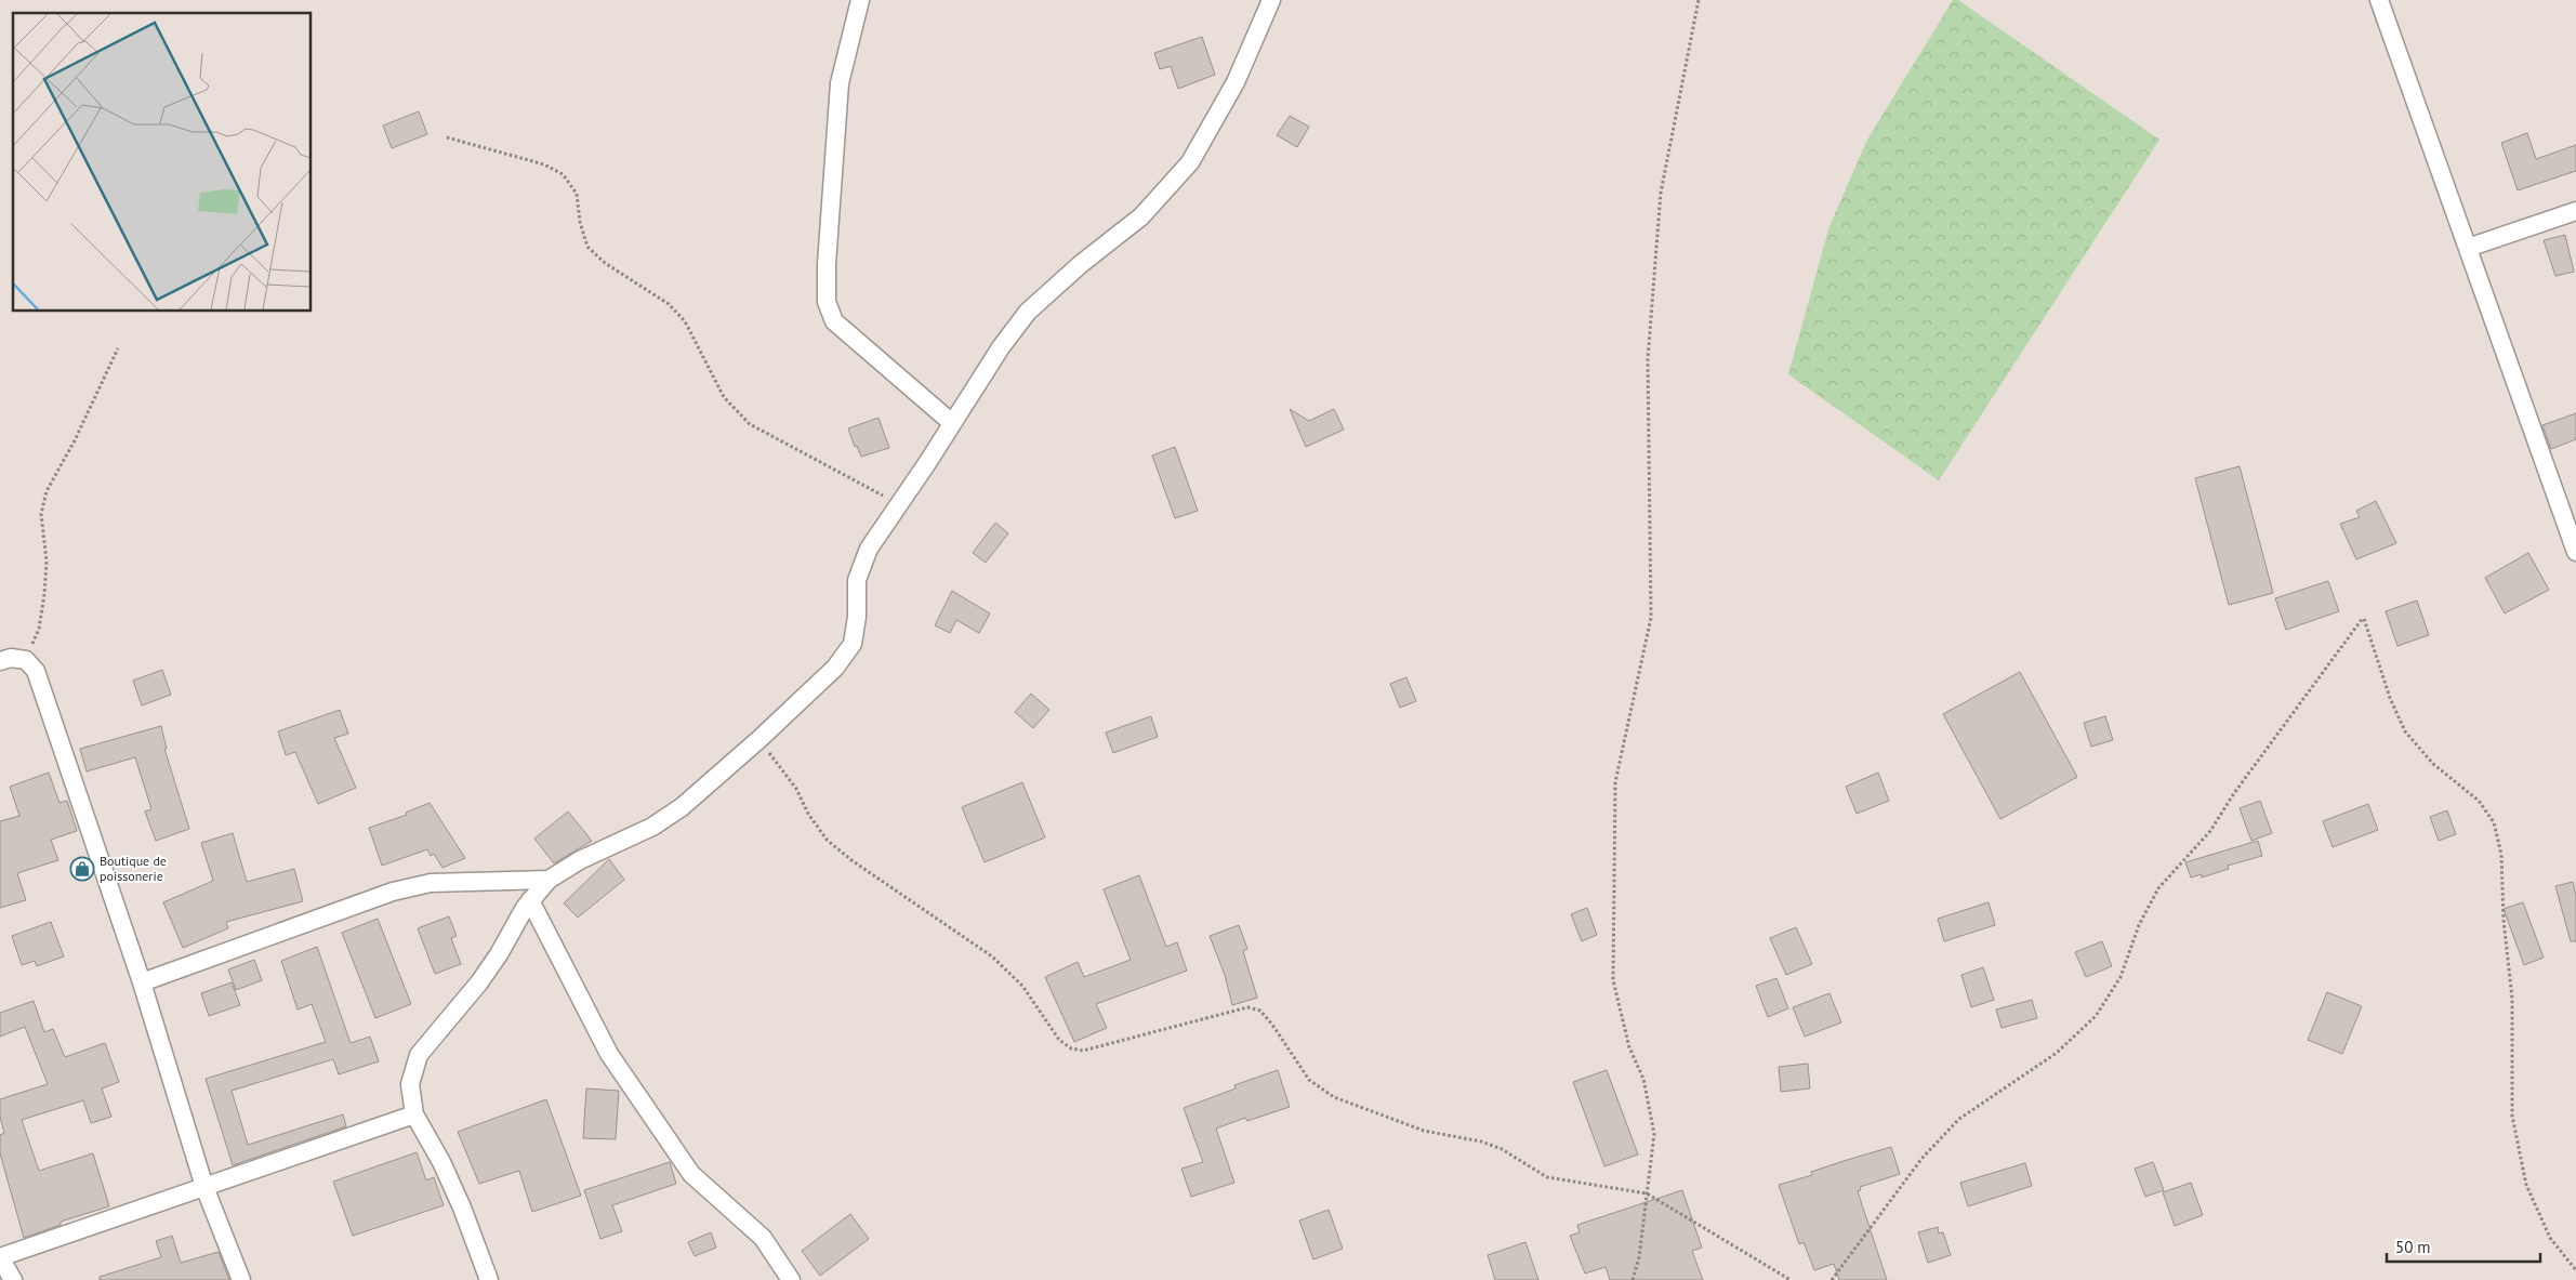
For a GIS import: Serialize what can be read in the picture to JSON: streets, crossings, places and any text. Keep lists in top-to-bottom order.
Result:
{
  "places": {
    "shop": ["Boutique de poissonerie"]
  },
  "scale_bar": "50 m"
}
